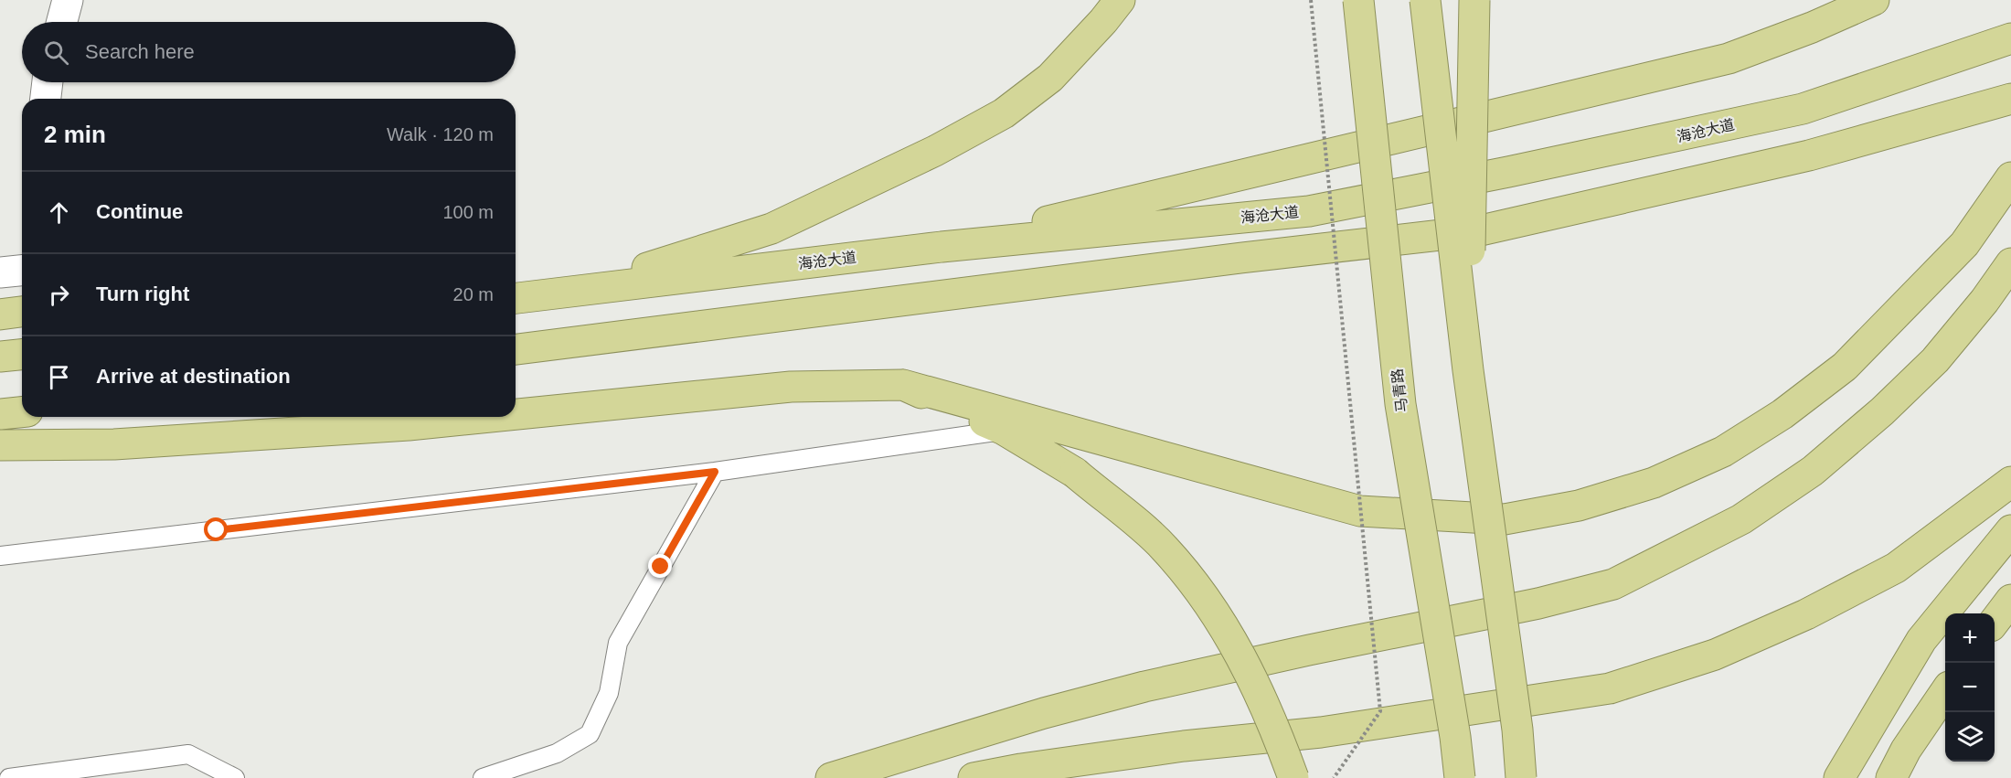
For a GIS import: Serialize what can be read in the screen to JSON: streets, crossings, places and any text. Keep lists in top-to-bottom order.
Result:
{
  "streets": {
    "highway": ["海沧大道", "马青路"]
  },
  "page": {
    "search": "Search here",
    "heading": ["2 min", "Walk · 120 m"],
    "list": [
      ["Continue", "100 m"],
      ["Turn right", "20 m"],
      "Arrive at destination"
    ],
    "map_buttons": ["+", "−"]
  }
}
